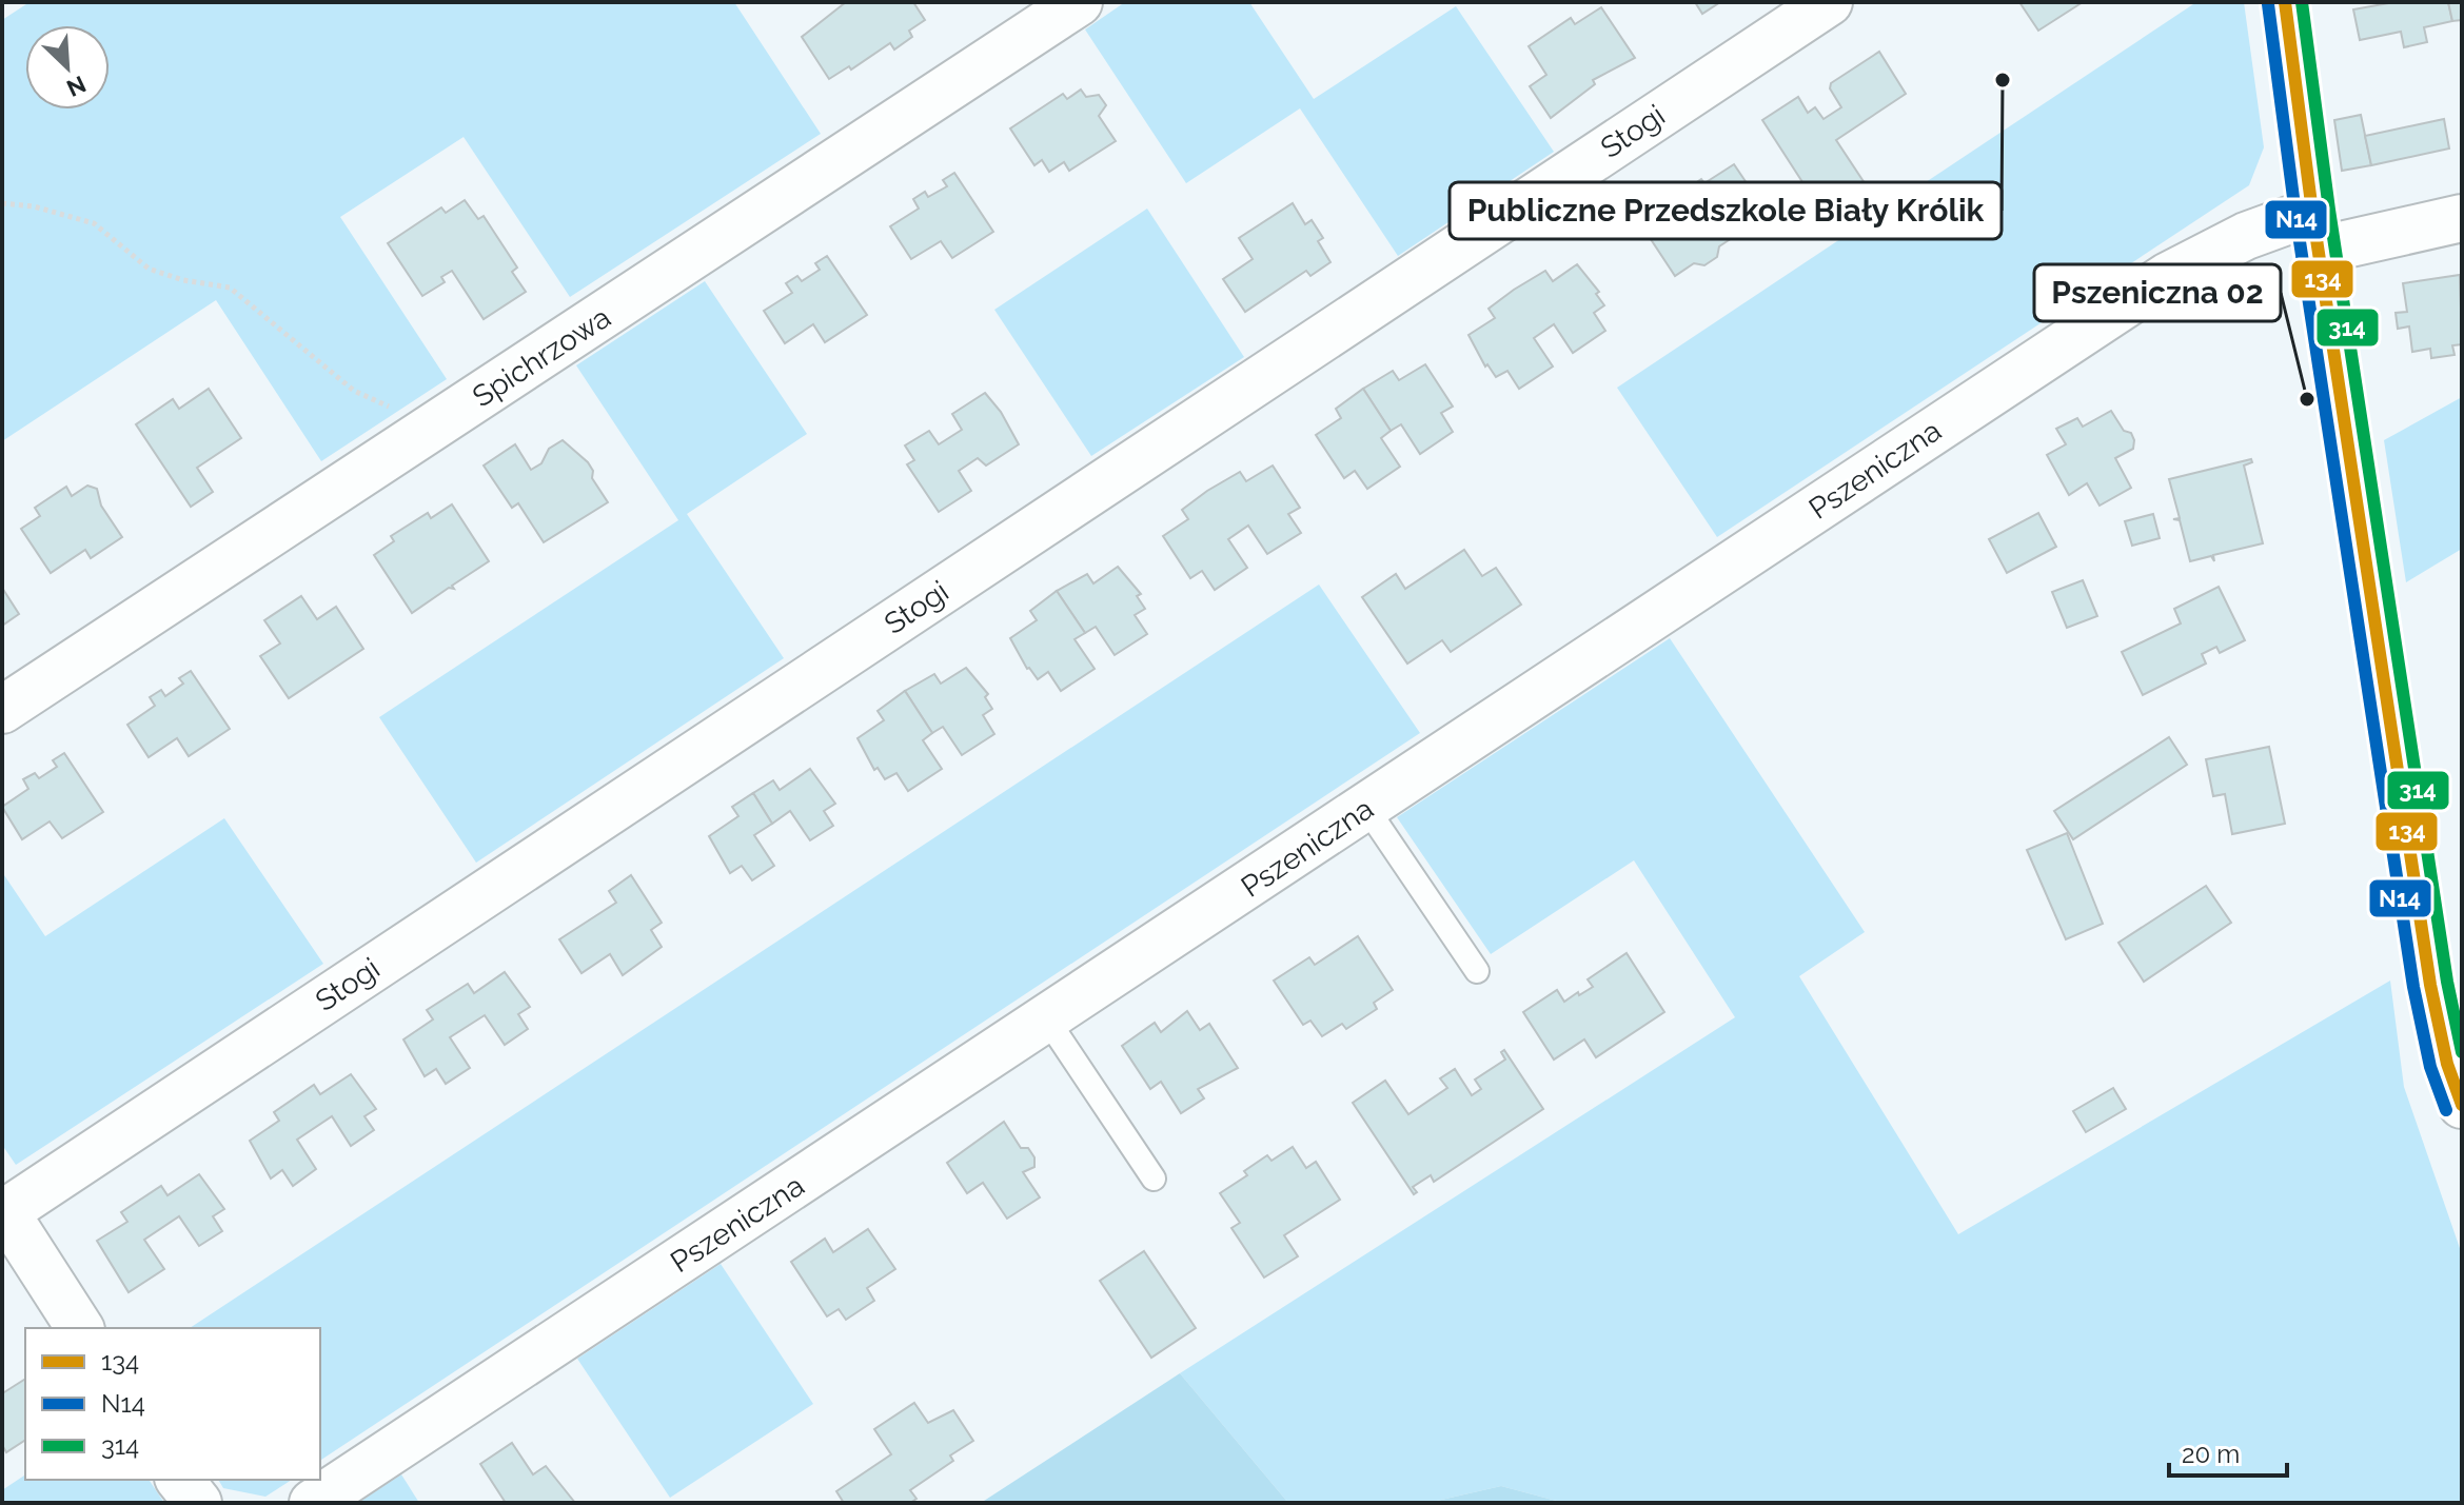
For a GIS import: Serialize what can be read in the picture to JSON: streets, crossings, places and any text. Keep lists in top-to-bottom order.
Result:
{
  "streets": {
    "street": ["Stogi", "Spichrzowa", "Pszeniczna"]
  },
  "places": ["Publiczne Przedszkole Biały Królik", "Pszeniczna 02"],
  "lines": ["transit line 134", "transit line 314", "transit line N14"],
  "legend": ["134", "N14", "314"],
  "scale_bar": "20 m",
  "north": "bottom right"
}
